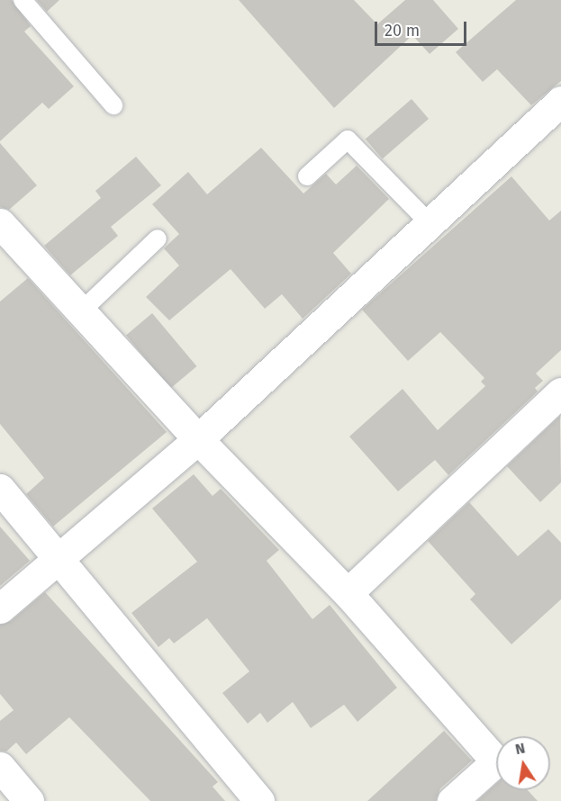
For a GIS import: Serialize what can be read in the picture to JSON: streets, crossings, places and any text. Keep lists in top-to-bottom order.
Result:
{
  "scale_bar": "20 m",
  "north": "top"
}
